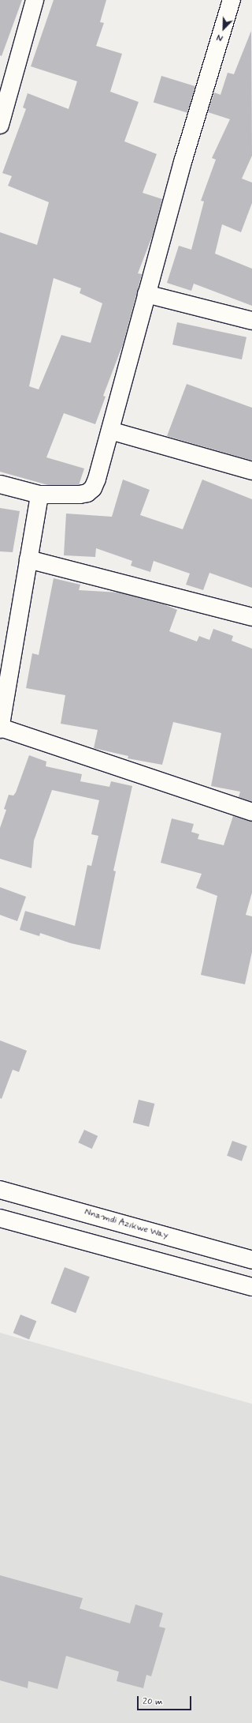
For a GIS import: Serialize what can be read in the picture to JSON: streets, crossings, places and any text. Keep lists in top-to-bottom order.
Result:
{
  "streets": {
    "main road": ["Nnamdi Azikwe Way"]
  },
  "scale_bar": "20 m",
  "north": "bottom left"
}
